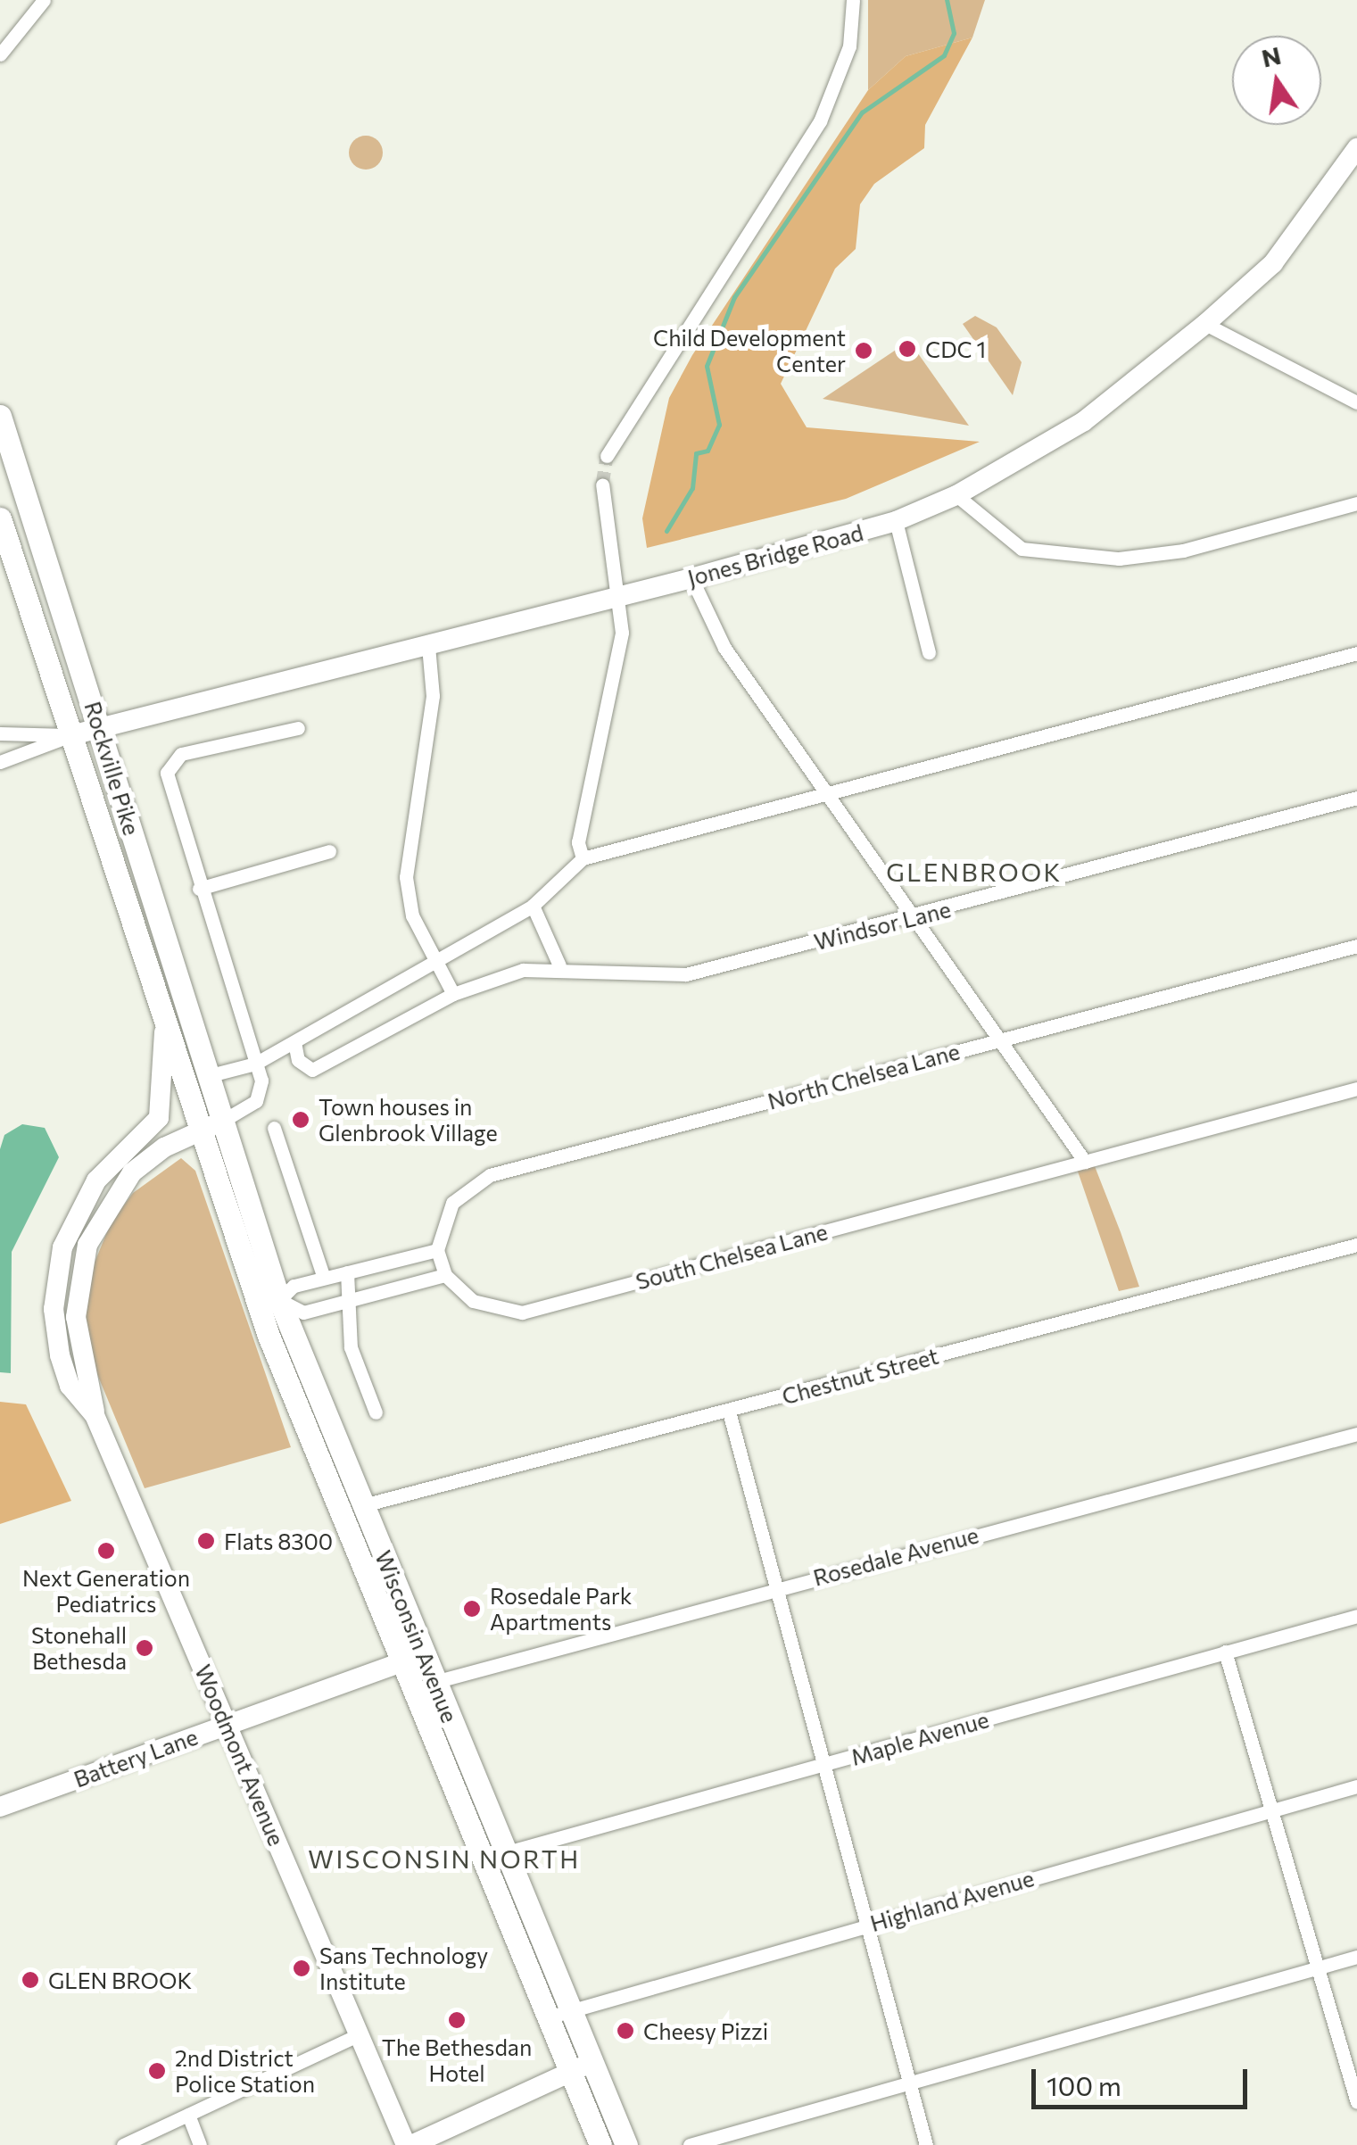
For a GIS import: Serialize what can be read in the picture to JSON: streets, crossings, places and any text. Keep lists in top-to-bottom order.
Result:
{
  "streets": {
    "main road": ["Rockville Pike", "Wisconsin Avenue"],
    "street": [
      "Jones Bridge Road",
      "Windsor Lane",
      "North Chelsea Lane",
      "South Chelsea Lane",
      "Chestnut Street",
      "Rosedale Avenue",
      "Maple Avenue",
      "Woodmont Avenue",
      "Battery Lane",
      "Highland Avenue"
    ]
  },
  "crossings": [
    ["Jones Bridge Road", "Rockville Pike"],
    ["Rockville Pike", "Wisconsin Avenue"],
    ["Rockville Pike", "Woodmont Avenue"],
    ["Chestnut Street", "Wisconsin Avenue"],
    ["Rosedale Avenue", "Wisconsin Avenue"],
    ["Wisconsin Avenue", "Maple Avenue"],
    ["Wisconsin Avenue", "Woodmont Avenue"],
    ["Wisconsin Avenue", "Battery Lane"],
    ["Wisconsin Avenue", "Highland Avenue"],
    ["Woodmont Avenue", "Battery Lane"]
  ],
  "districts": ["GLENBROOK", "WISCONSIN NORTH"],
  "places": [
    "CDC 1",
    "Child Development Center",
    "Town houses in Glenbrook Village",
    "Flats 8300",
    "Next Generation Pediatrics",
    "Rosedale Park Apartments",
    "Stonehall Bethesda",
    "Sans Technology Institute",
    "GLEN BROOK",
    "The Bethesdan Hotel",
    "Cheesy Pizzi",
    "2nd District Police Station"
  ],
  "scale_bar": "100 m",
  "north": "top"
}
